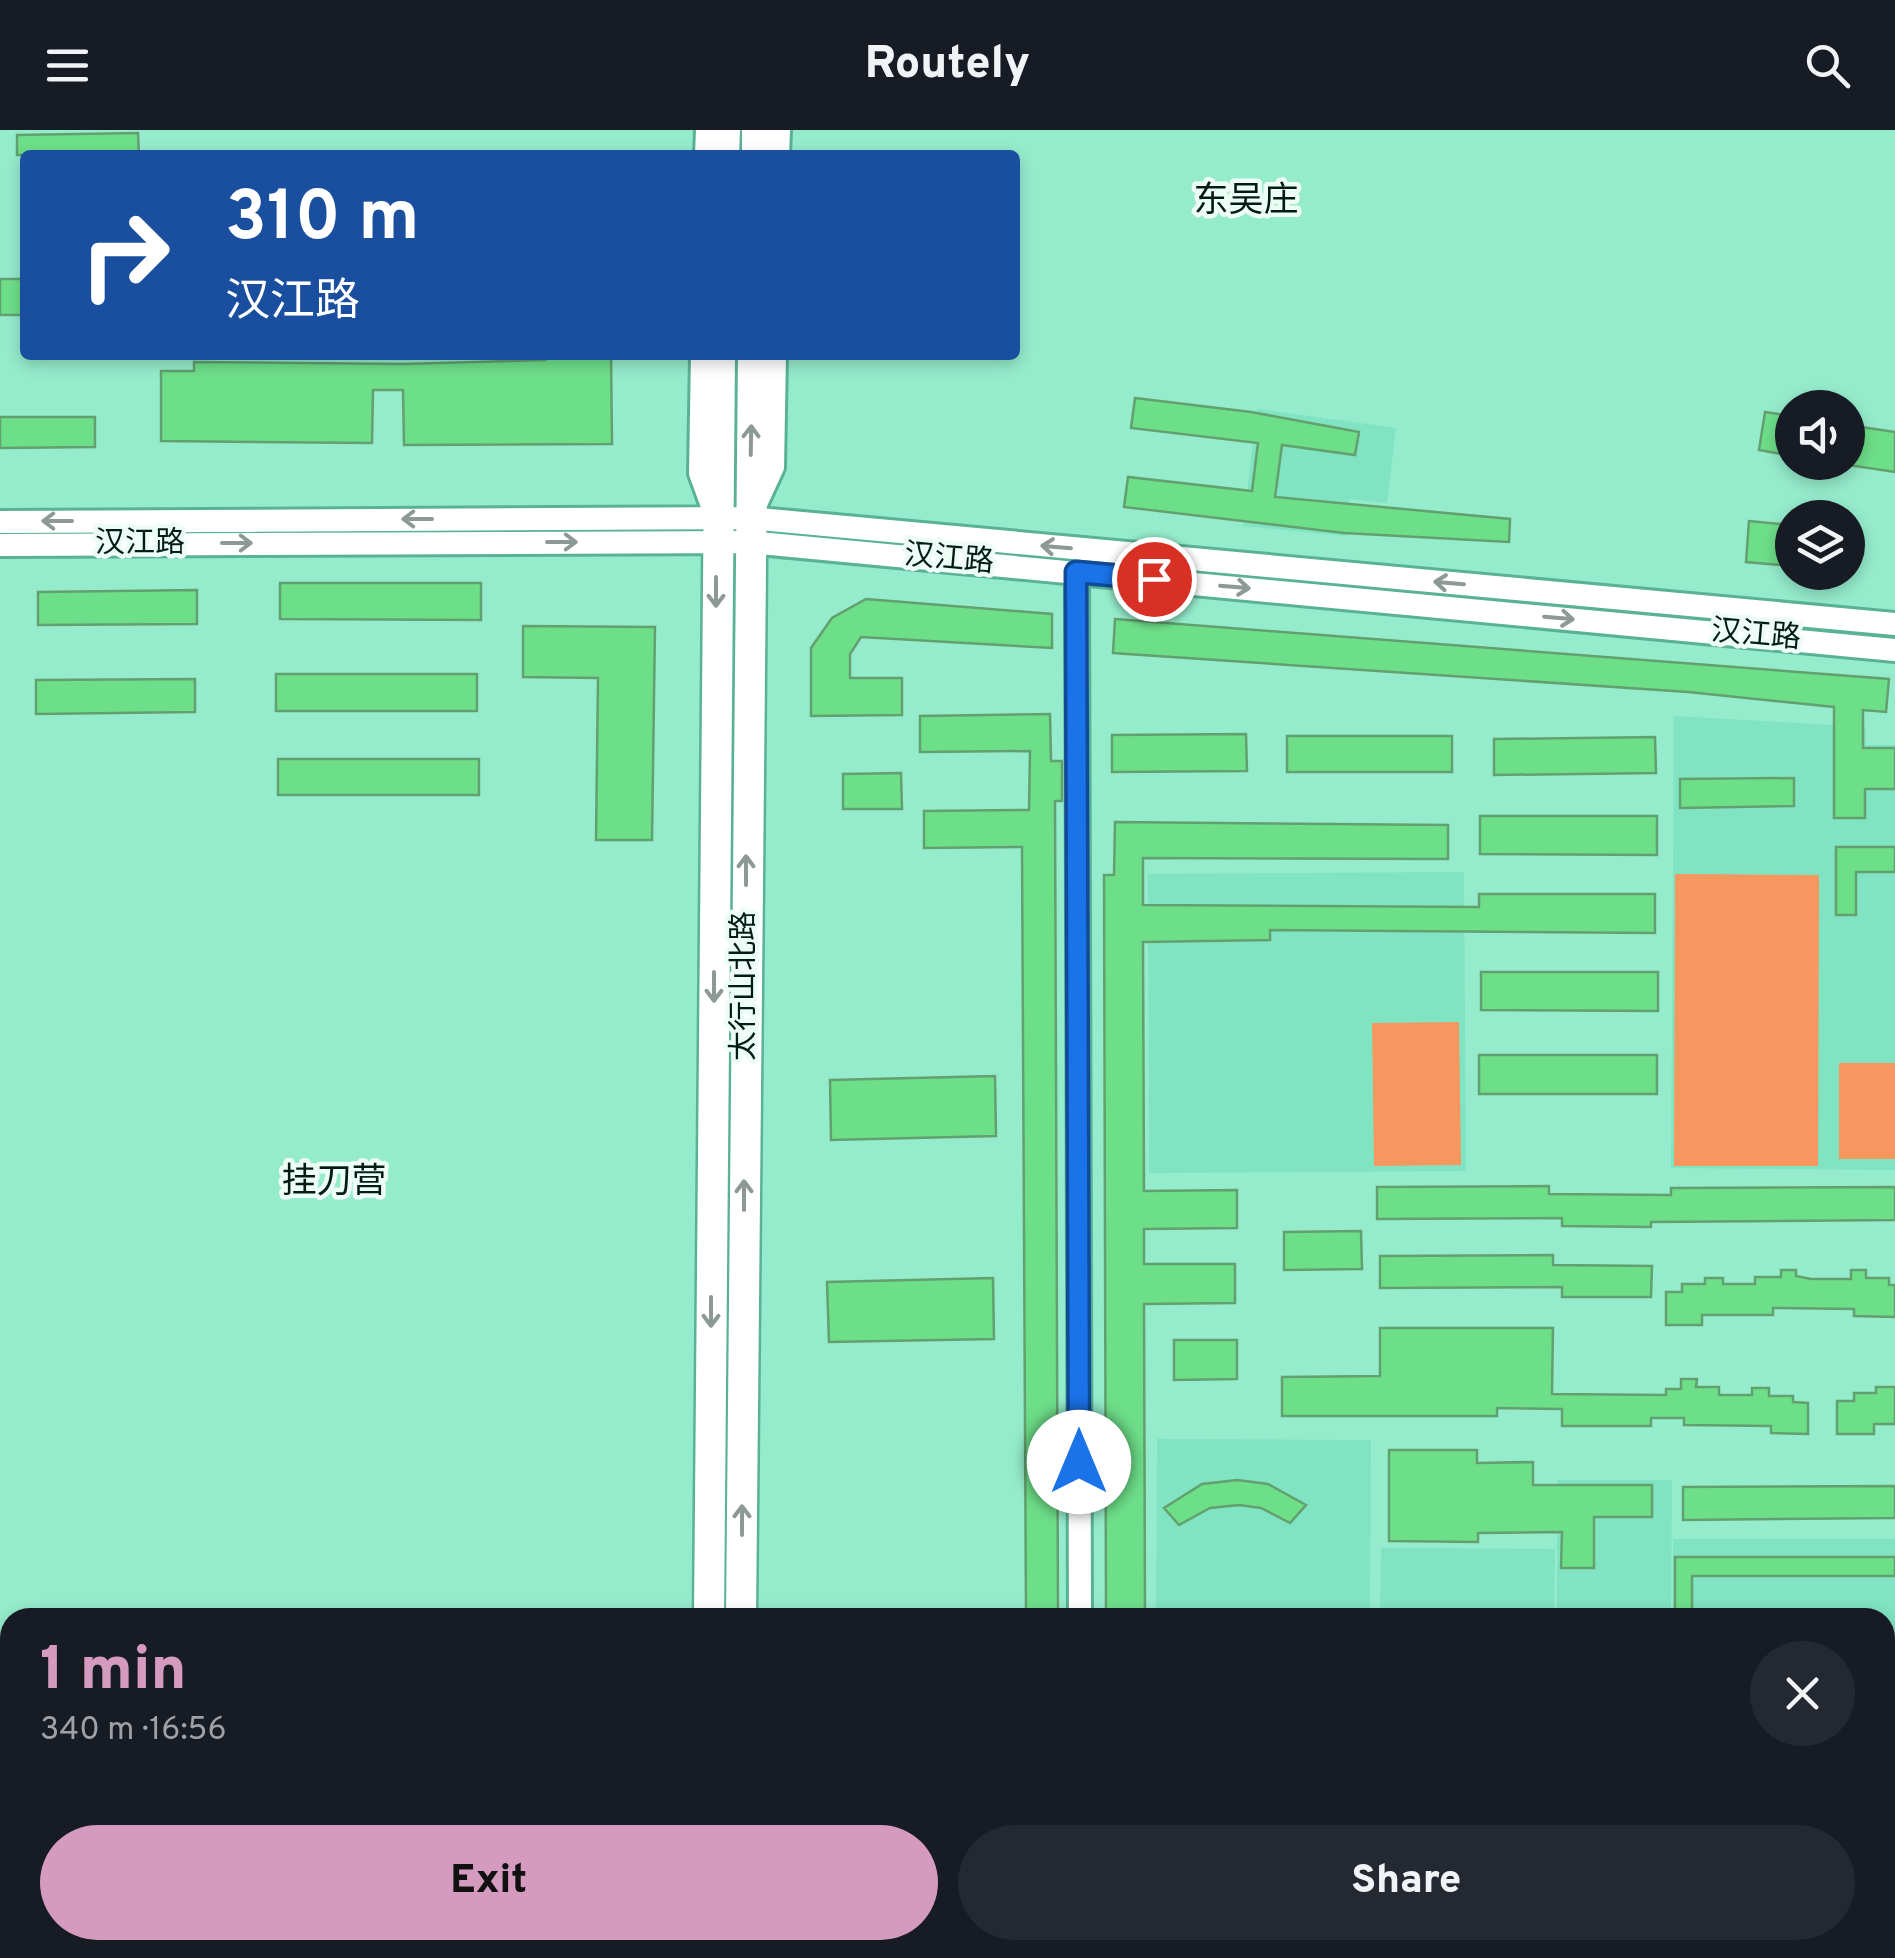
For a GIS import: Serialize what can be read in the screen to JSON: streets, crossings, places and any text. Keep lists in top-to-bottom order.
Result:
{
  "streets": {
    "main road": ["太行山北路"],
    "street": ["汉江路"]
  },
  "crossings": [
    ["汉江路", "太行山北路"]
  ],
  "districts": ["东吴庄", "挂刀营"],
  "page": {
    "header": "Routely",
    "turn": ["310 m", "汉江路"],
    "heading": ["1 min", "340 m · 16:56"],
    "buttons": ["Exit", "Share"]
  }
}
